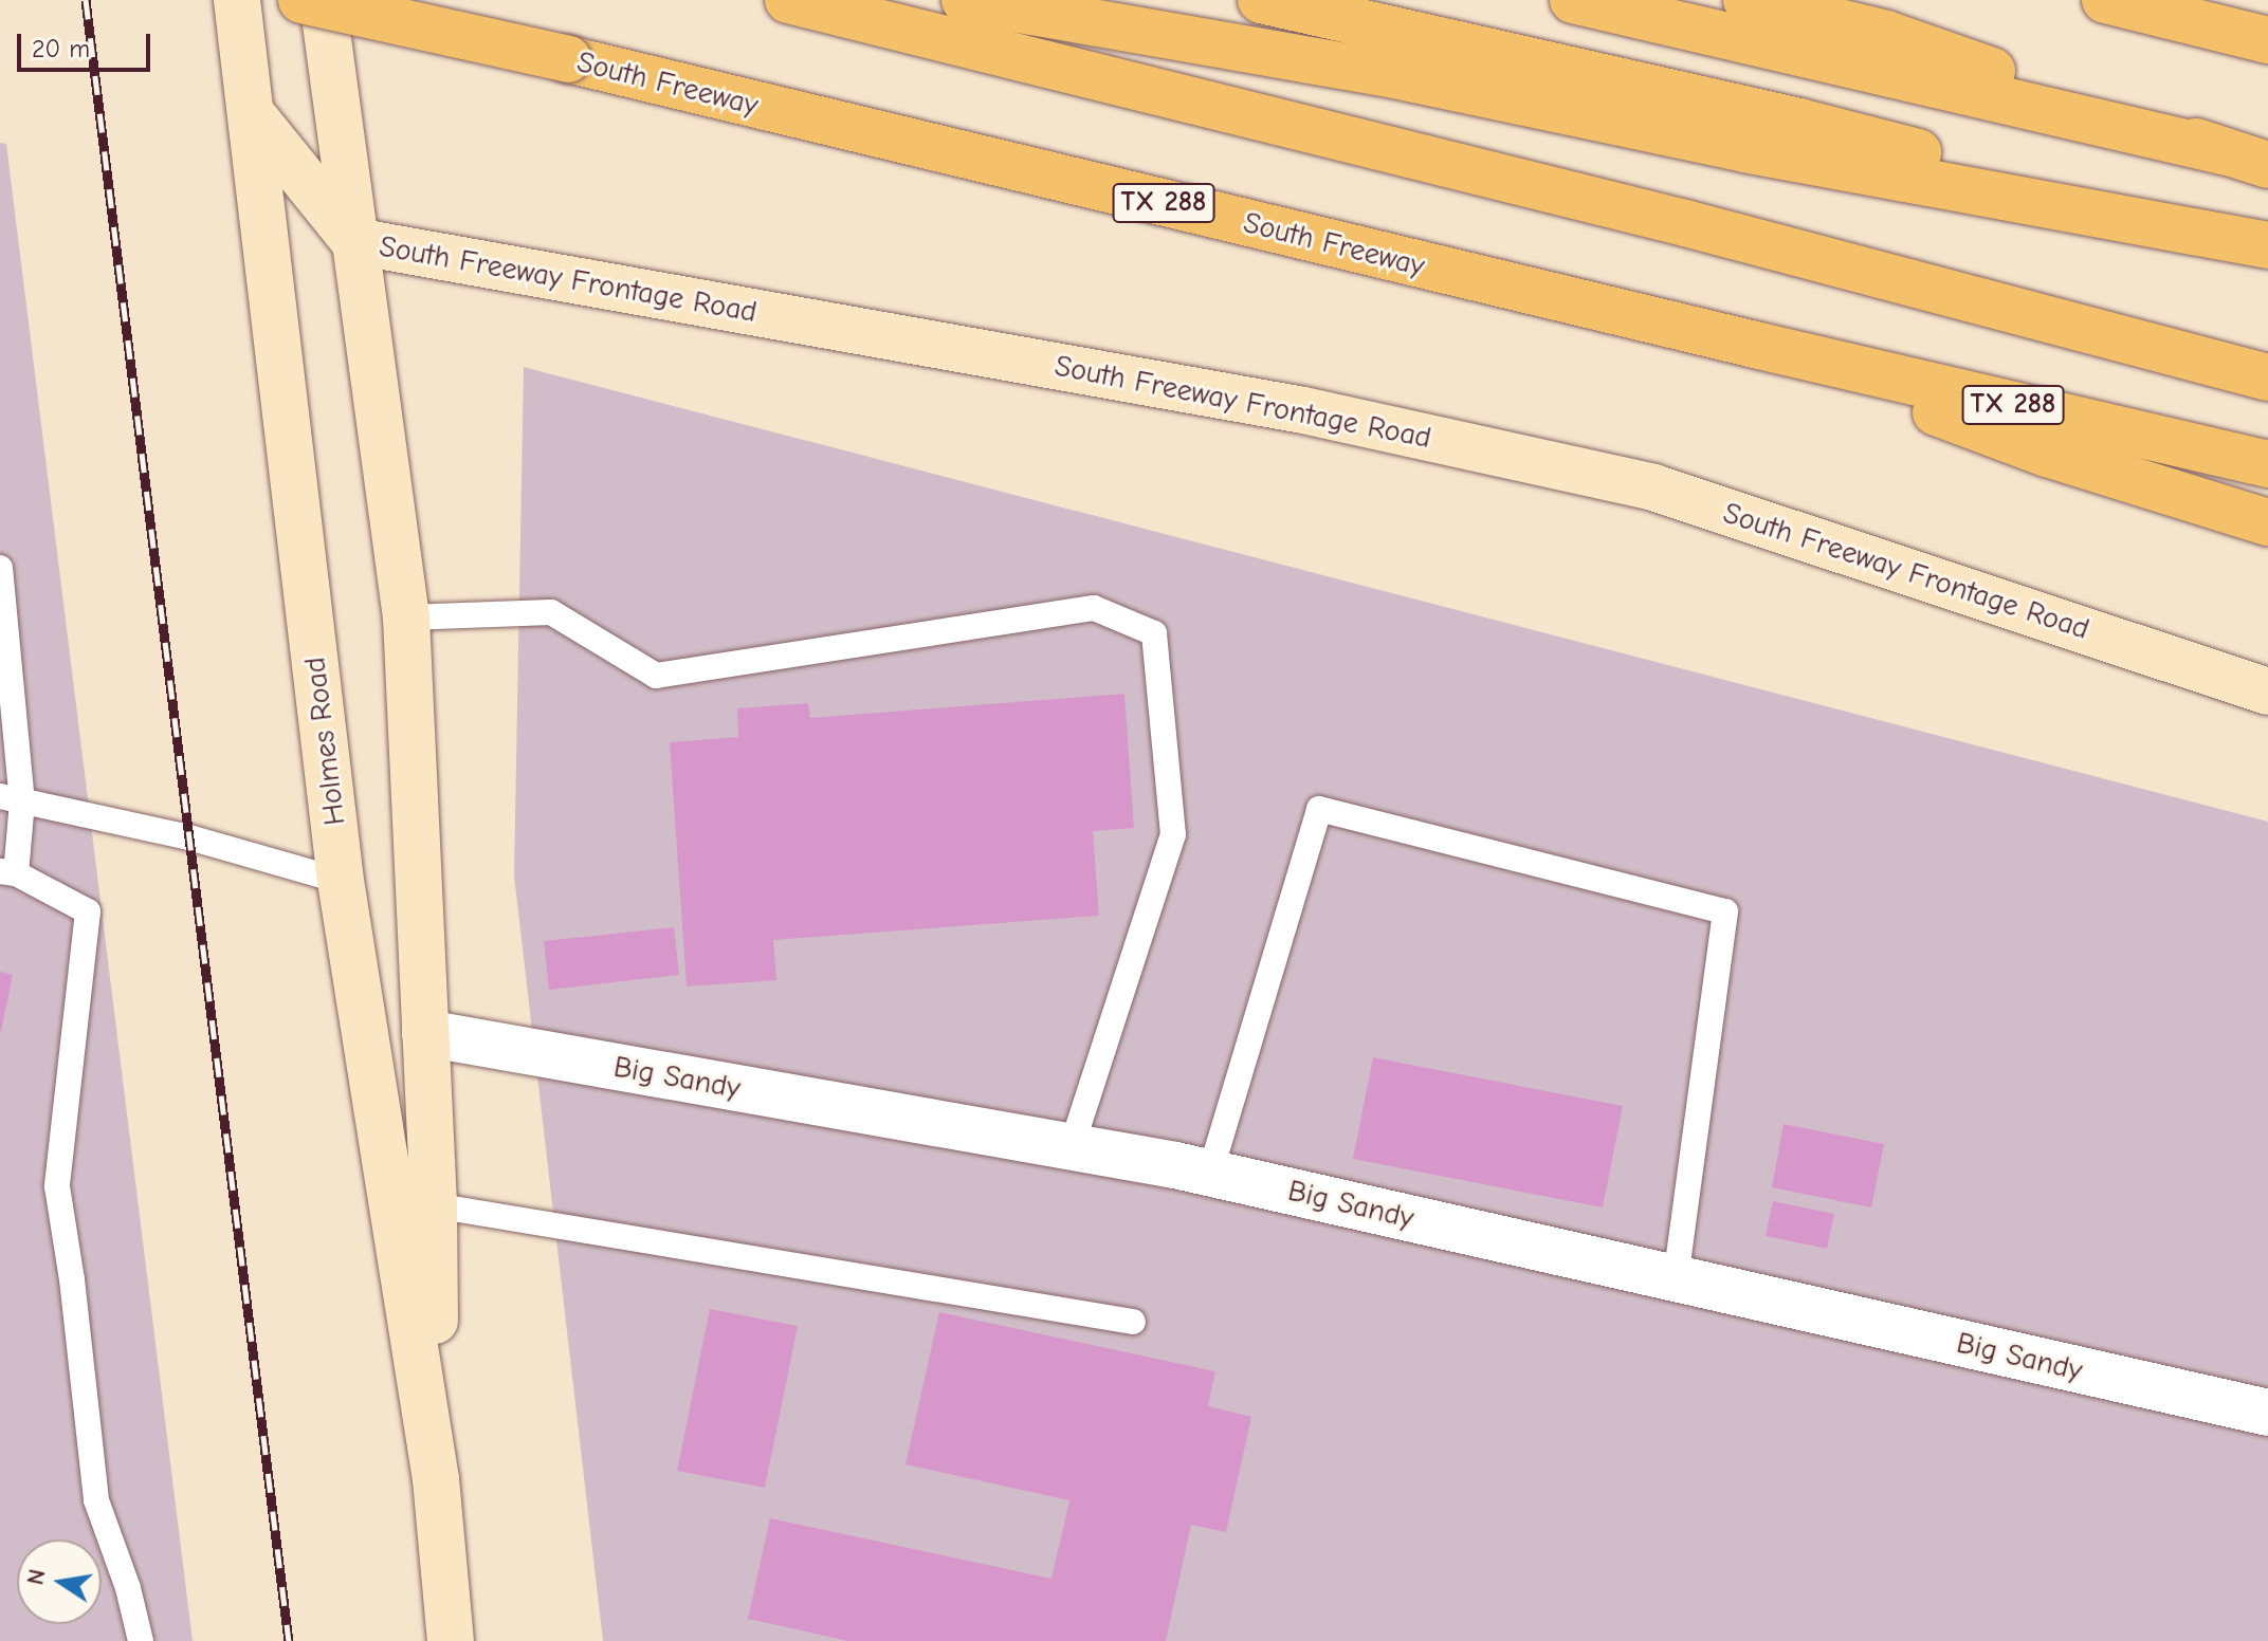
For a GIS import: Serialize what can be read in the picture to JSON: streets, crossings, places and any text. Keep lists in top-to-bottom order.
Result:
{
  "streets": {
    "highway": ["South Freeway", "TX 288"],
    "main road": ["South Freeway Frontage Road", "Holmes Road"],
    "street": ["Big Sandy"]
  },
  "crossings": [
    ["South Freeway Frontage Road", "Holmes Road"],
    ["Holmes Road", "Big Sandy"]
  ],
  "scale_bar": "20 m",
  "north": "left"
}
